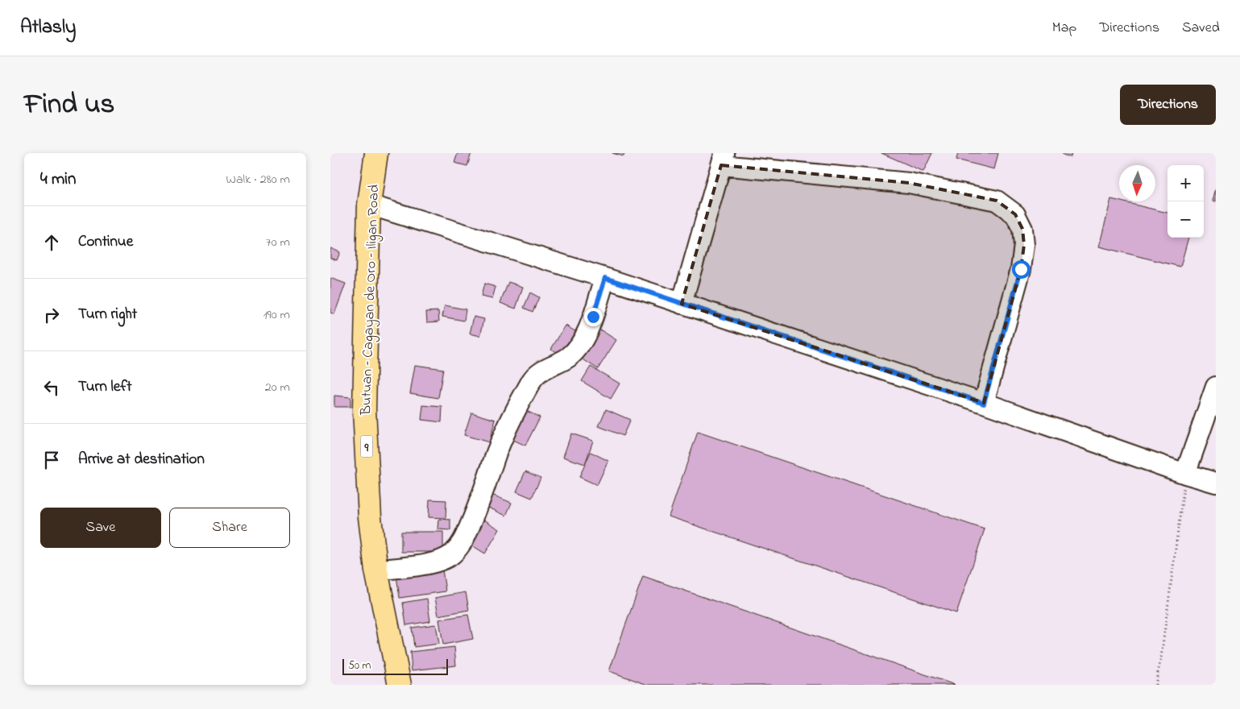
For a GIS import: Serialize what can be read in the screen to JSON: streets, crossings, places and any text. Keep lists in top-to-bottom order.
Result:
{
  "streets": {
    "highway": ["Butuan – Cagayan de Oro – Iligan Road", "9"]
  },
  "scale_bar": "50 m",
  "north": "bottom",
  "page": {
    "header": "Atlasly",
    "nav": ["Map", "Directions", "Saved"],
    "title": "Find us",
    "buttons": [
      "Directions",
      ["Save", "Share"]
    ],
    "heading": ["4 min", "Walk · 280 m"],
    "map_buttons": ["+", "−"],
    "list": [
      ["Continue", "70 m"],
      ["Turn right", "190 m"],
      ["Turn left", "20 m"],
      "Arrive at destination"
    ],
    "scale": "50 m"
  }
}
